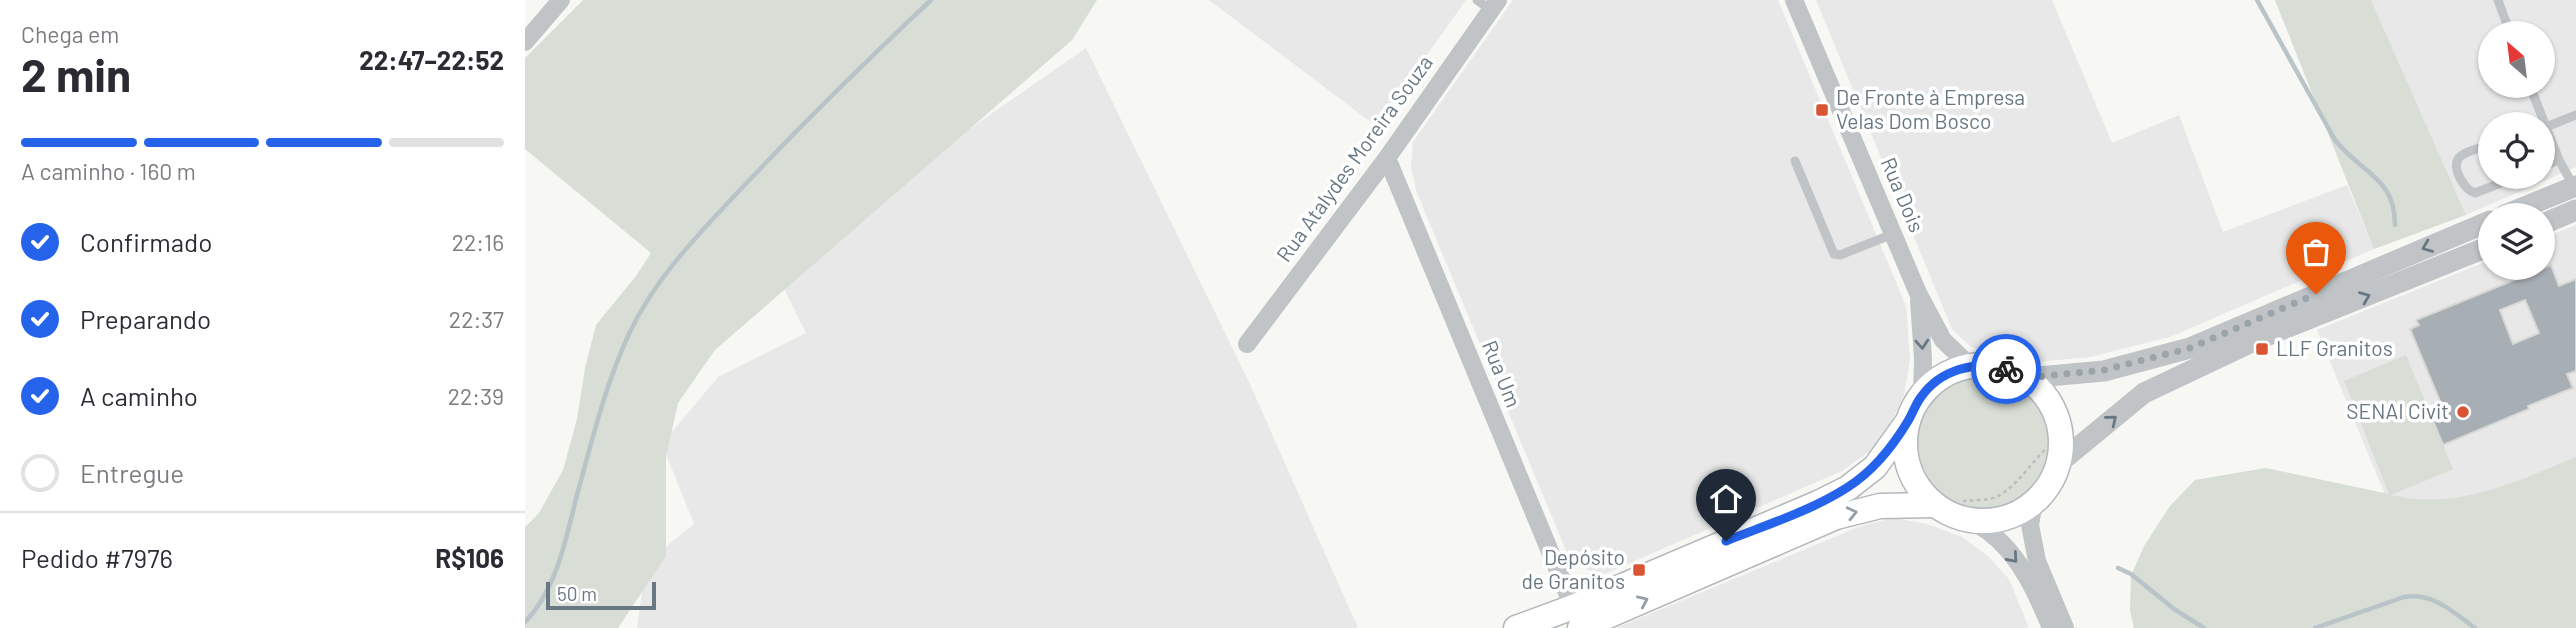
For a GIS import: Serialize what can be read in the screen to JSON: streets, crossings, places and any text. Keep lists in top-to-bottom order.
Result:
{
  "streets": {
    "street": ["Rua Atalydes Moreira Souza", "Rua Dois", "Rua Um"]
  },
  "crossings": [
    ["Rua Atalydes Moreira Souza", "Rua Um"]
  ],
  "places": {
    "transit": ["De Fronte à Empresa Velas Dom Bosco", "LLF Granitos", "Depósito de Granitos"],
    "other": ["SENAI Civit"]
  },
  "scale_bar": "50 m",
  "north": "top left",
  "page": {
    "heading": ["2 min", "Chega em", "22:47–22:52"],
    "panel": ["Pedido #7976", "R$106"],
    "bar": "A caminho · 160 m",
    "list": [
      ["Confirmado", "22:16"],
      ["Preparando", "22:37"],
      ["A caminho", "22:39"],
      "Entregue"
    ],
    "scale": "50 m"
  }
}
